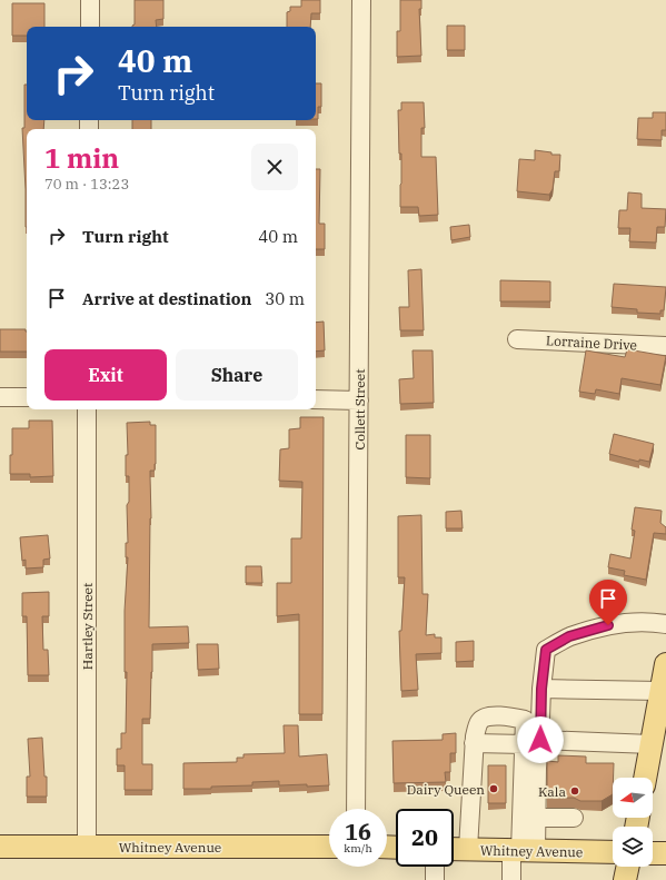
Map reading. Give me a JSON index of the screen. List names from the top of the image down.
{
  "streets": {
    "main road": ["Whitney Avenue"],
    "street": ["Lorraine Drive", "Collett Street", "Hartley Street"]
  },
  "crossings": [
    ["Hartley Street", "Whitney Avenue"]
  ],
  "places": ["Dairy Queen", "Kala"],
  "north": "left",
  "page": {
    "turn": ["40 m", "Turn right"],
    "heading": ["1 min", "70 m · 13:23"],
    "list": [
      {
        "name": "Turn right",
        "value": "40 m"
      },
      {
        "name": "Arrive at destination",
        "value": "30 m"
      }
    ],
    "buttons": ["Exit", "Share"],
    "speed": "16 km/h",
    "limit": "20"
  }
}
